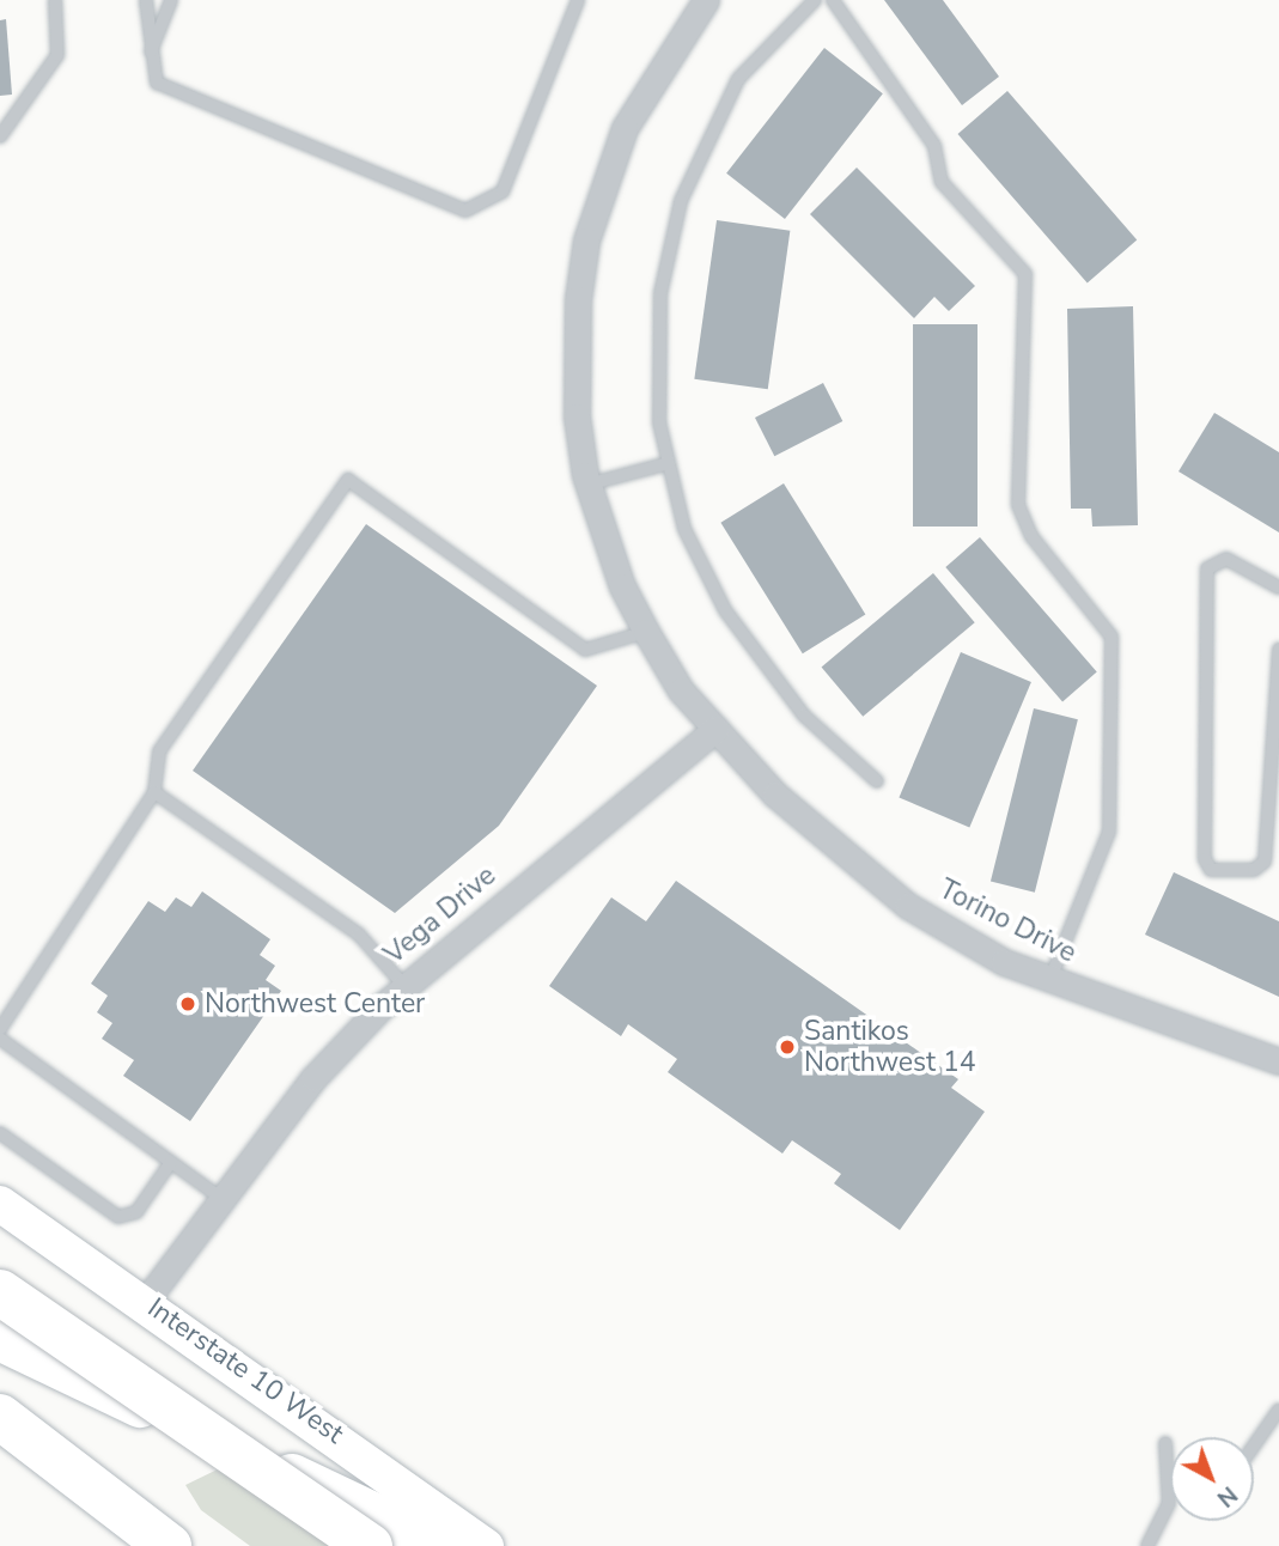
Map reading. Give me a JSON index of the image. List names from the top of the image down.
{
  "streets": {
    "main road": ["Interstate 10 West"],
    "street": ["Vega Drive", "Torino Drive"]
  },
  "crossings": [
    ["Vega Drive", "Torino Drive"],
    ["Vega Drive", "Interstate 10 West"]
  ],
  "places": ["Northwest Center", "Santikos Northwest 14"],
  "north": "bottom right"
}
